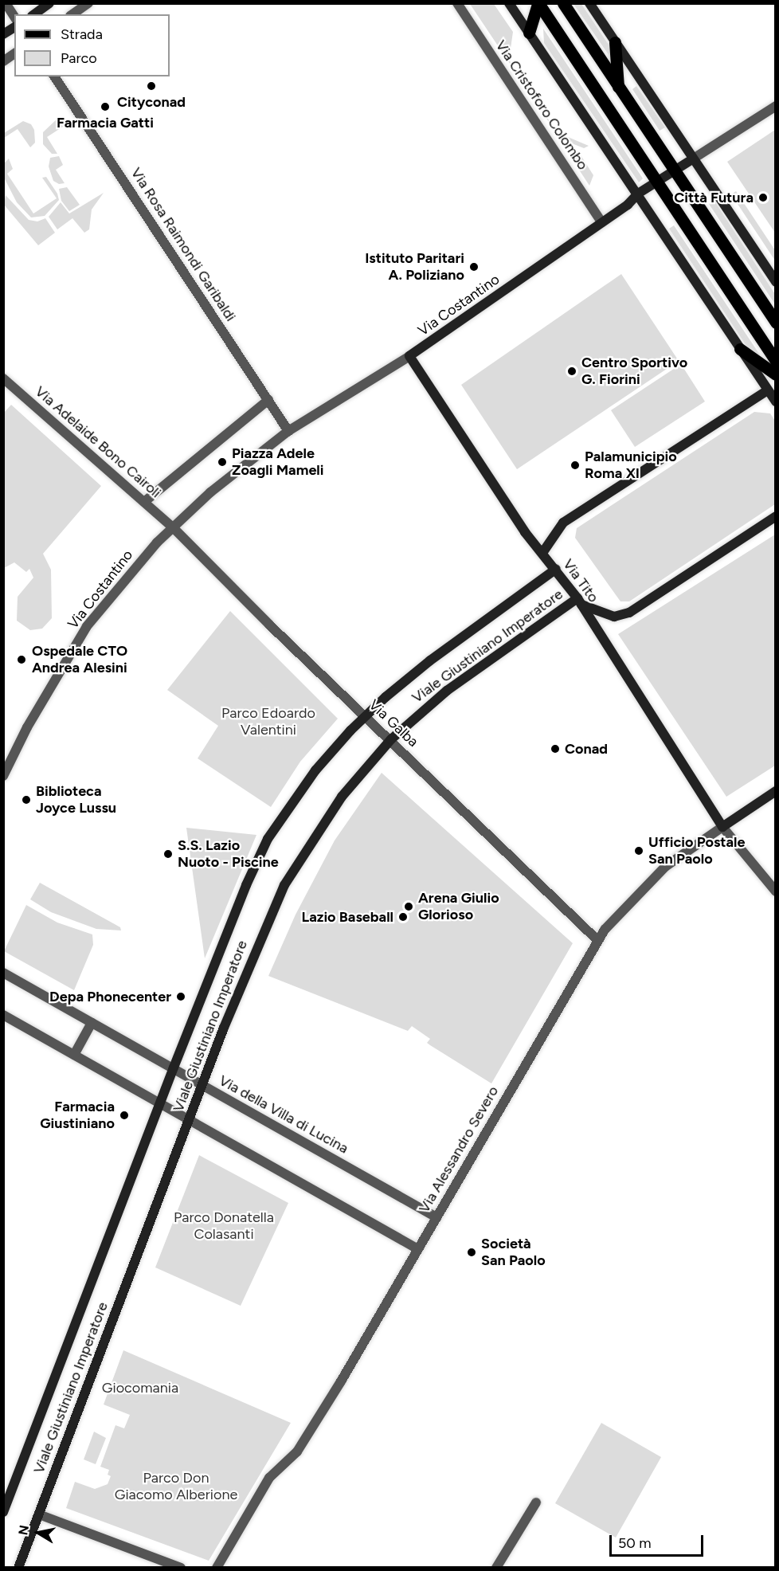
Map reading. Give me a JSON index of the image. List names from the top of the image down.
{
  "streets": {
    "street": [
      "Via Cristoforo Colombo",
      "Via Rosa Raimondi Garibaldi",
      "Via Costantino",
      "Via Adelaide Bono Cairoli",
      "Via Tito",
      "Viale Giustiniano Imperatore",
      "Via Galba",
      "Via della Villa di Lucina",
      "Via Alessandro Severo"
    ]
  },
  "crossings": [
    ["Via Cristoforo Colombo", "Via Costantino"],
    ["Via Rosa Raimondi Garibaldi", "Via Costantino"],
    ["Via Costantino", "Via Adelaide Bono Cairoli"],
    ["Via Costantino", "Via Tito"],
    ["Via Costantino", "Via Galba"],
    ["Via Adelaide Bono Cairoli", "Via Galba"],
    ["Via Tito", "Viale Giustiniano Imperatore"],
    ["Via Tito", "Via Alessandro Severo"],
    ["Viale Giustiniano Imperatore", "Via Galba"],
    ["Viale Giustiniano Imperatore", "Via della Villa di Lucina"],
    ["Via Galba", "Via Alessandro Severo"],
    ["Via della Villa di Lucina", "Via Alessandro Severo"]
  ],
  "parks": [
    "Parco Edoardo Valentini",
    "Parco Donatella Colasanti",
    "Giocomania",
    "Parco Don Giacomo Alberione"
  ],
  "places": [
    "Cityconad",
    "Farmacia Gatti",
    "Città Futura",
    "Istituto Paritari A. Poliziano",
    "Centro Sportivo G. Fiorini",
    "Piazza Adele Zoagli Mameli",
    "Palamunicipio Roma XI",
    "Ospedale CTO Andrea Alesini",
    "Conad",
    "Biblioteca Joyce Lussu",
    "Ufficio Postale San Paolo",
    "S.S. Lazio Nuoto - Piscine",
    "Arena Giulio Glorioso",
    "Lazio Baseball",
    "Depa Phonecenter",
    "Farmacia Giustiniano",
    "Società San Paolo"
  ],
  "legend": ["Strada", "Parco"],
  "scale_bar": "50 m",
  "north": "left"
}
